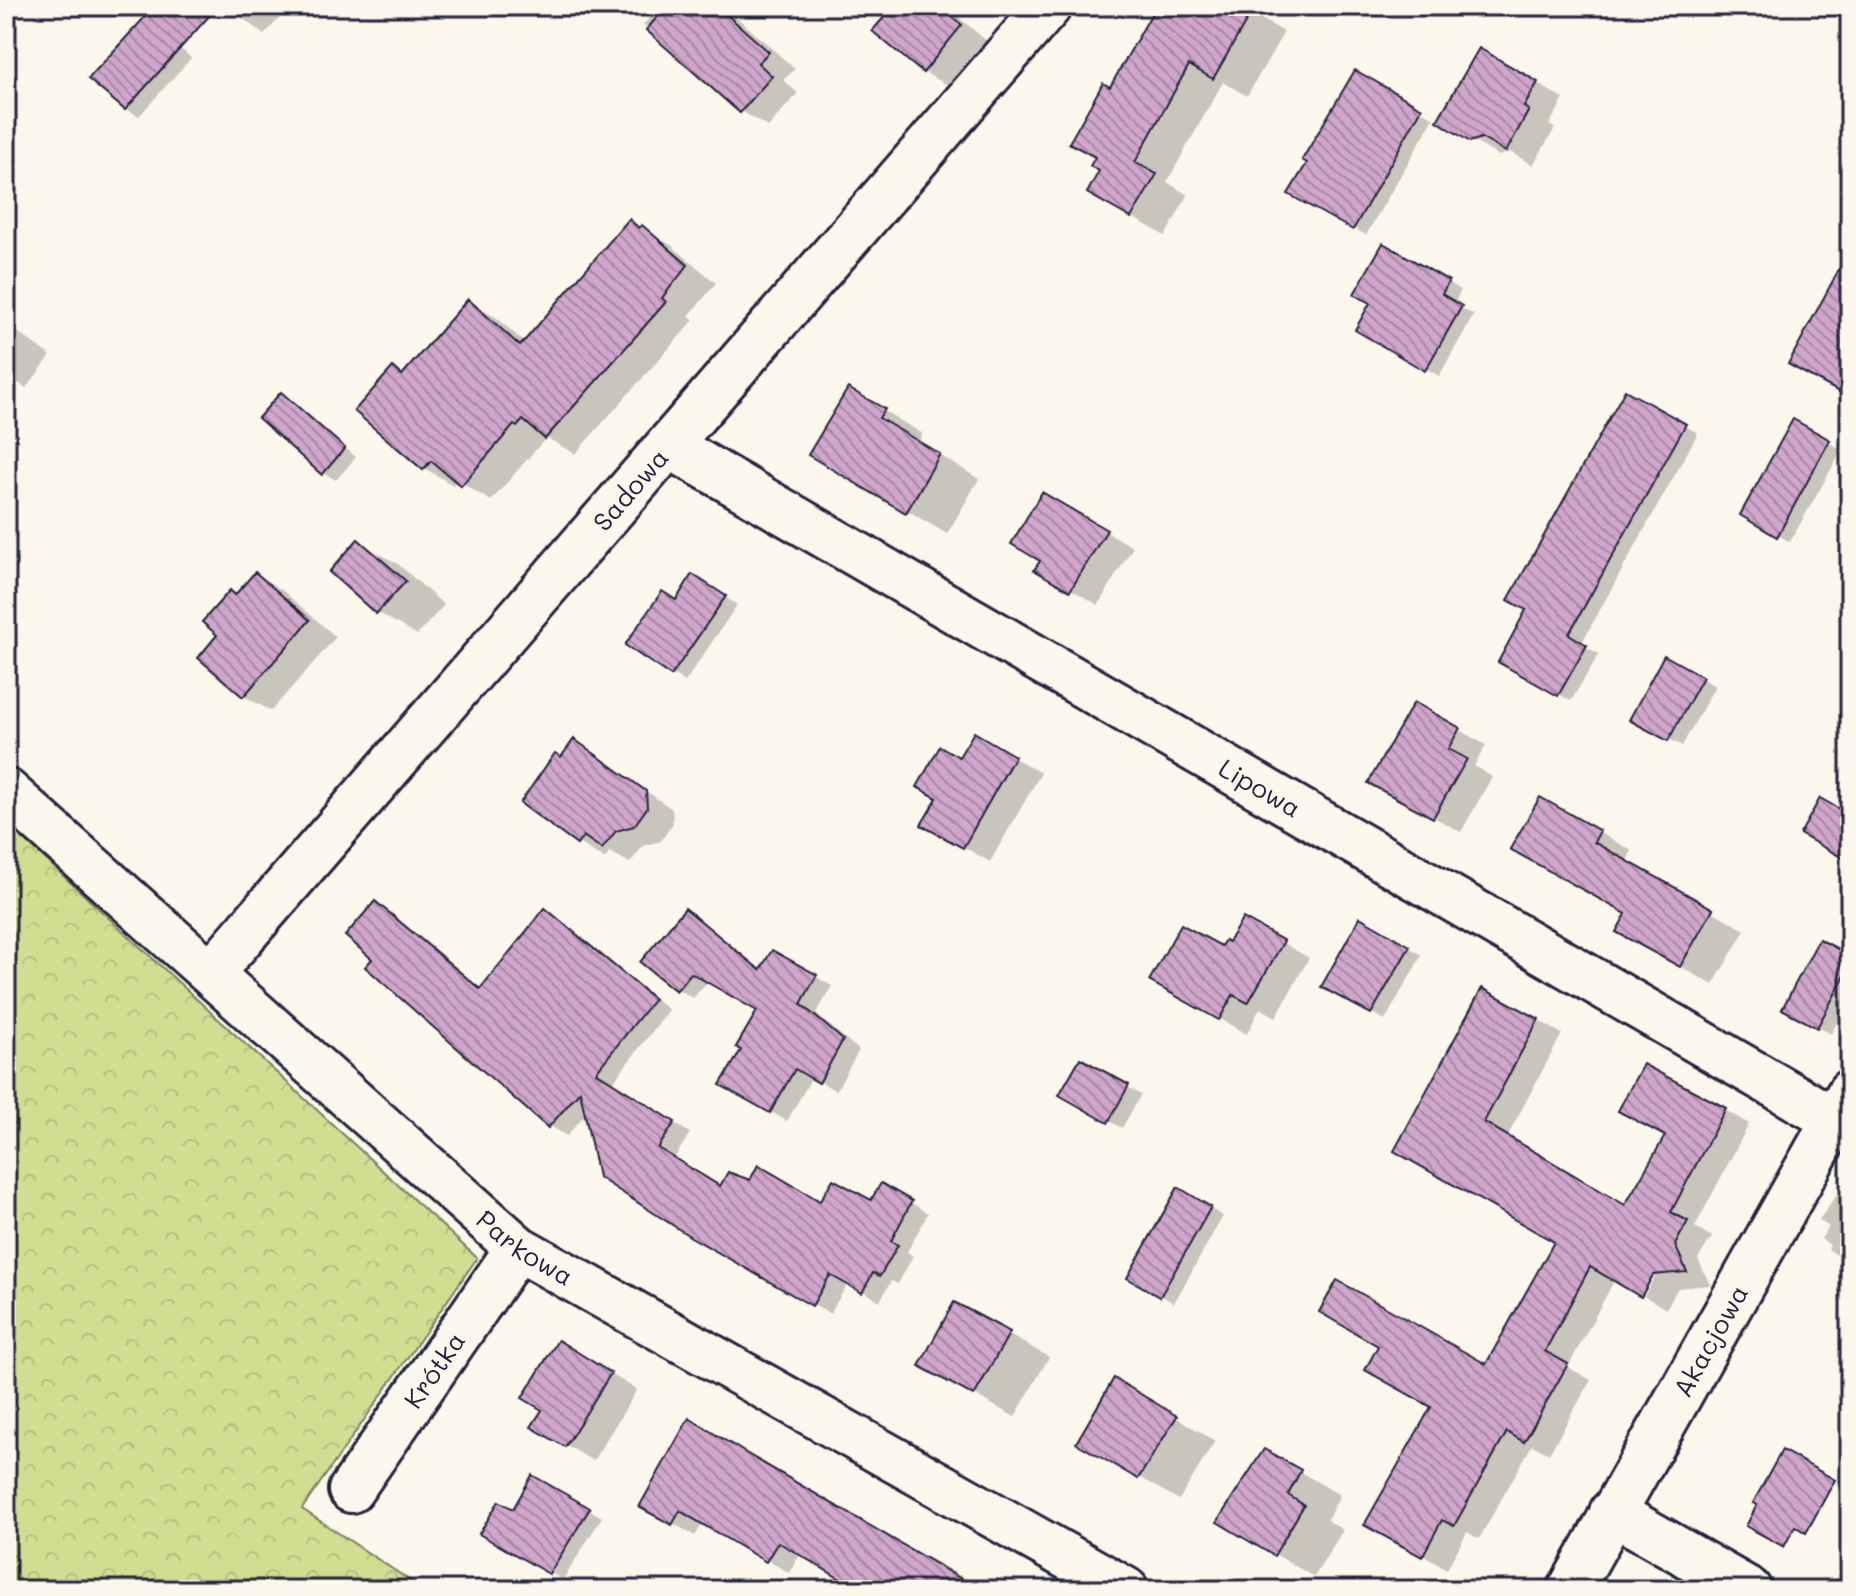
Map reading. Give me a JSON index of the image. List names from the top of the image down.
{
  "streets": {
    "street": [
      "Sadowa",
      "Lipowa",
      "Parkowa",
      "Akacjowa",
      "Krótka"
    ]
  },
  "crossings": [
    ["Sadowa", "Lipowa"],
    ["Sadowa", "Parkowa"],
    ["Lipowa", "Akacjowa"],
    ["Parkowa", "Krótka"]
  ]
}
